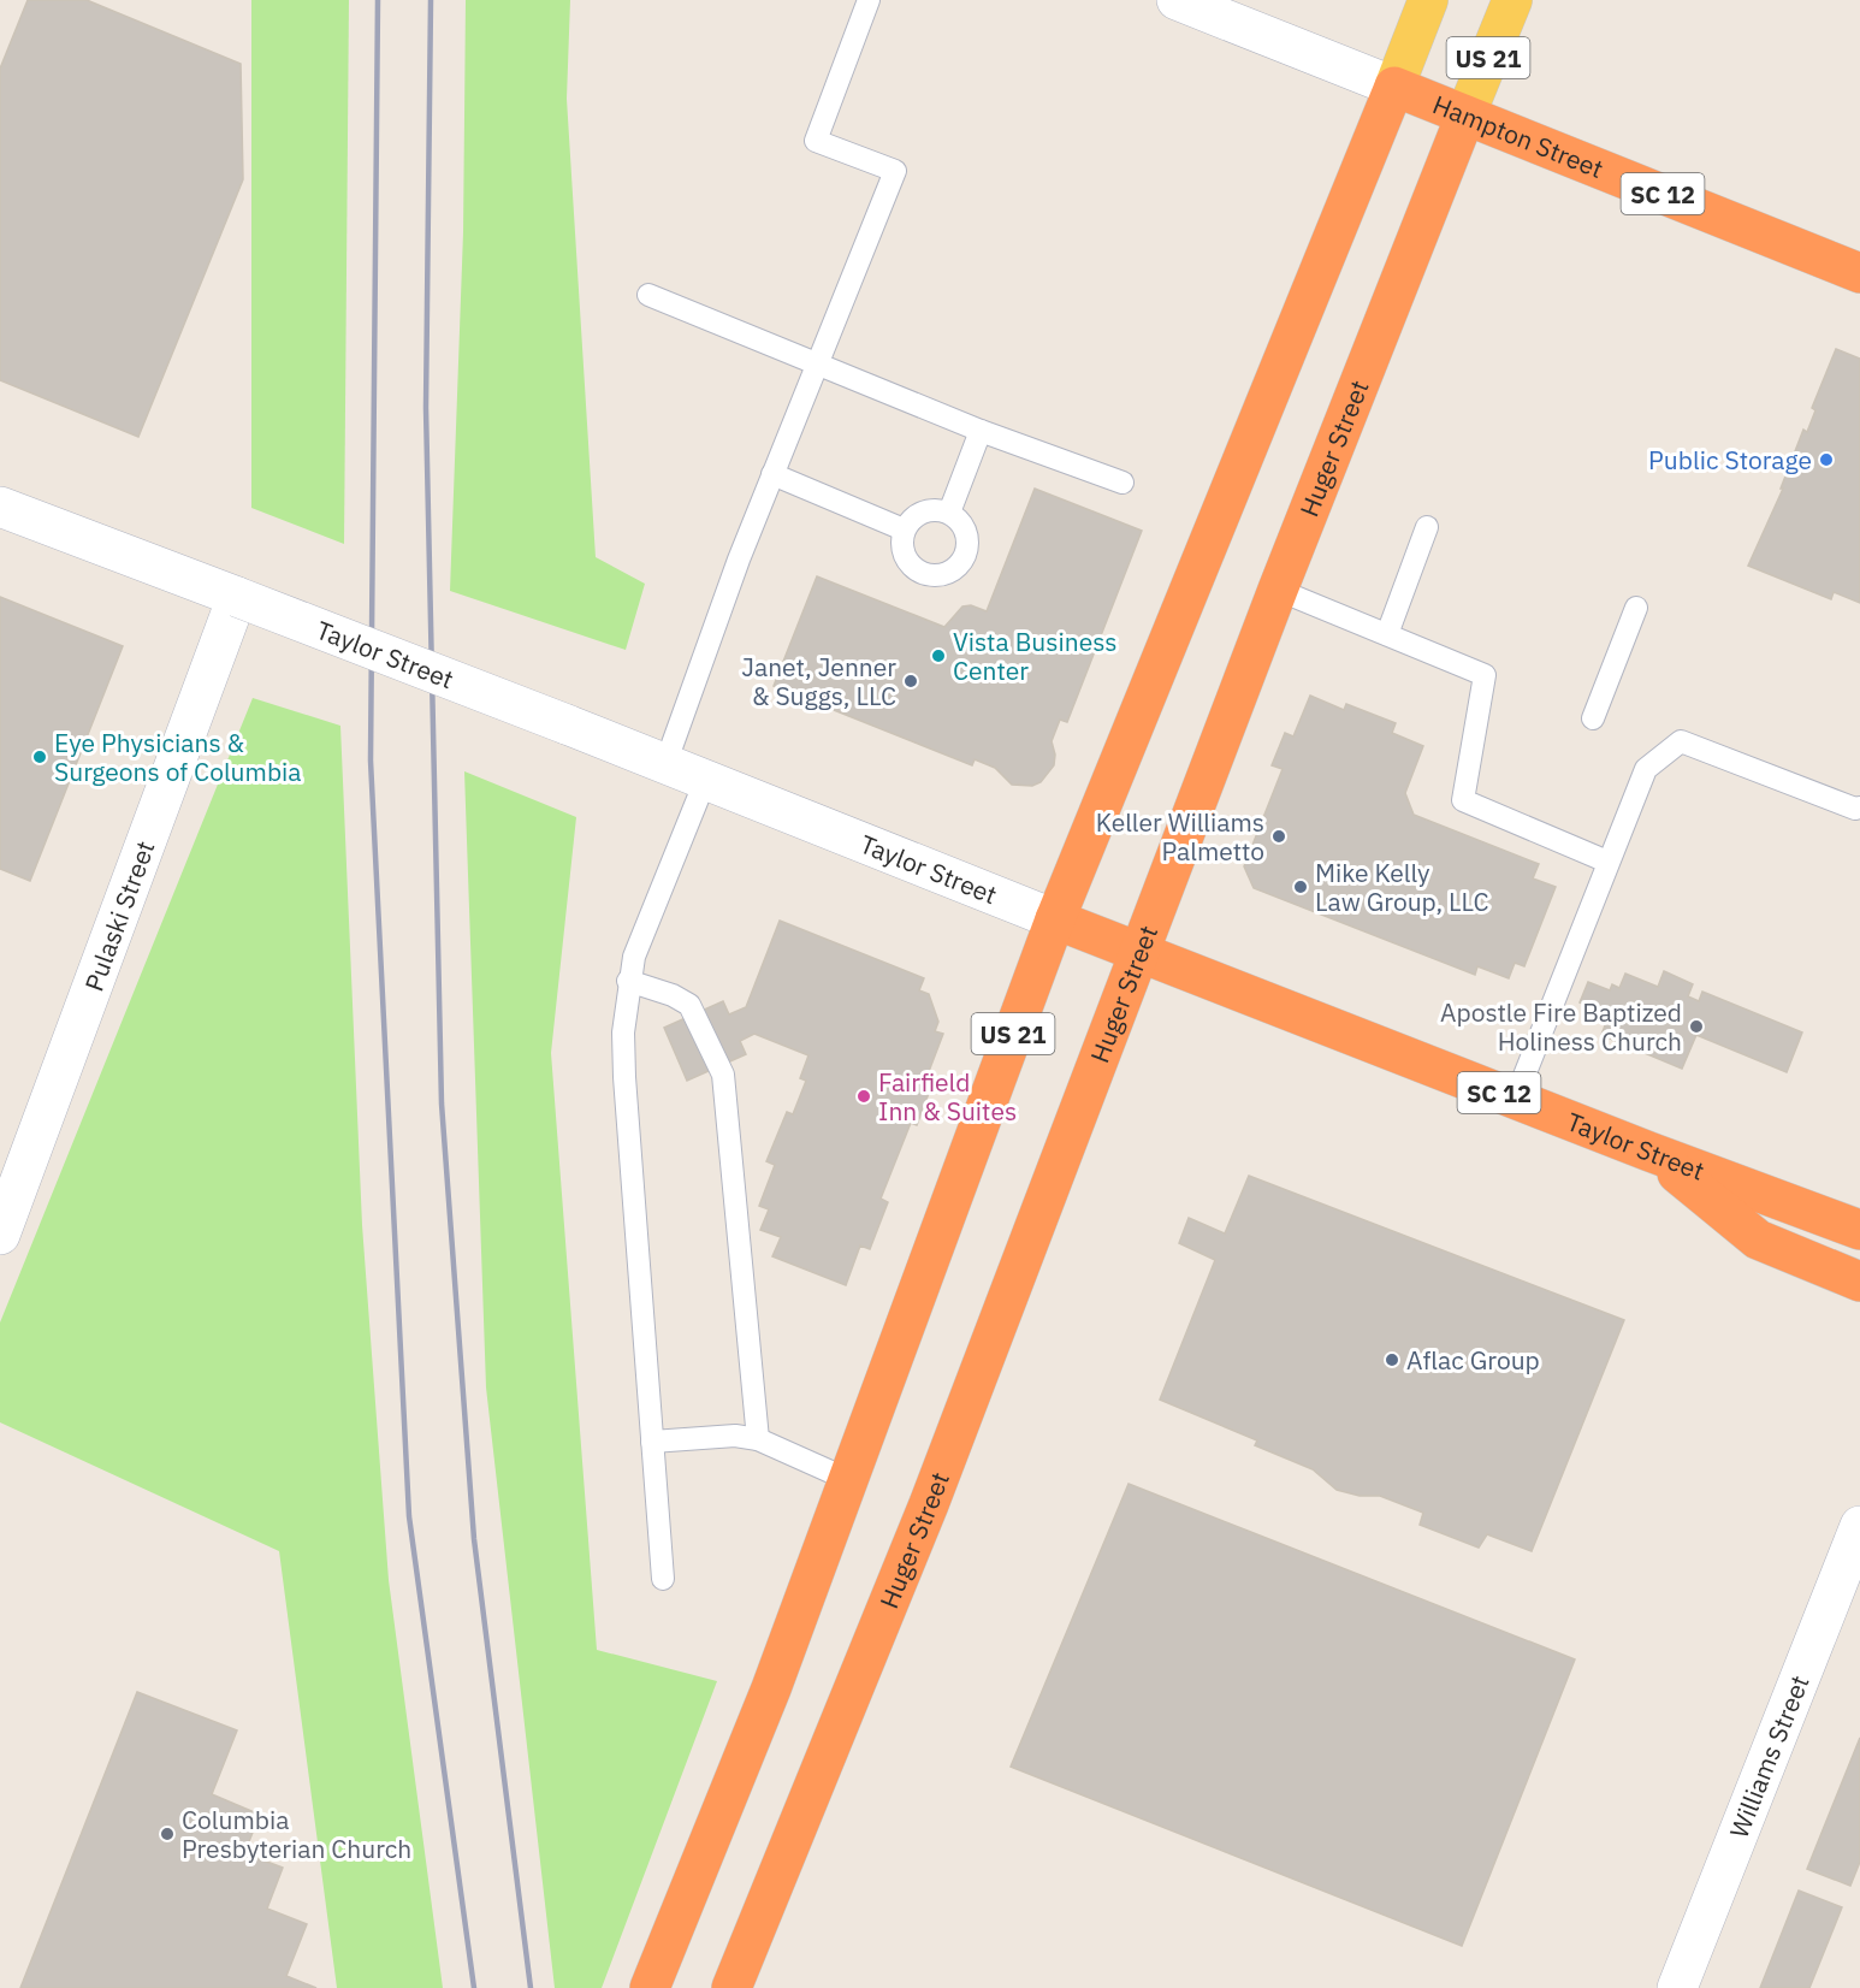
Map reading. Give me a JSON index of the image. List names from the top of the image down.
{
  "streets": {
    "highway": [
      "US 21",
      "Hampton Street",
      "SC 12",
      "Huger Street",
      "Taylor Street"
    ],
    "main road": ["Pulaski Street", "Williams Street"]
  },
  "crossings": [
    ["US 21", "Hampton Street"],
    ["US 21", "Taylor Street"],
    ["Hampton Street", "Huger Street"],
    ["Huger Street", "Taylor Street"],
    ["Taylor Street", "Pulaski Street"]
  ],
  "places": [
    "Public Storage",
    "Vista Business Center",
    "Janet, Jenner & Suggs, LLC",
    "Eye Physicians & Surgeons of Columbia",
    "Keller Williams Palmetto",
    "Mike Kelly Law Group, LLC",
    "Apostle Fire Baptized Holiness Church",
    "Fairfield Inn & Suites",
    "Aflac Group",
    "Columbia Presbyterian Church"
  ]
}
